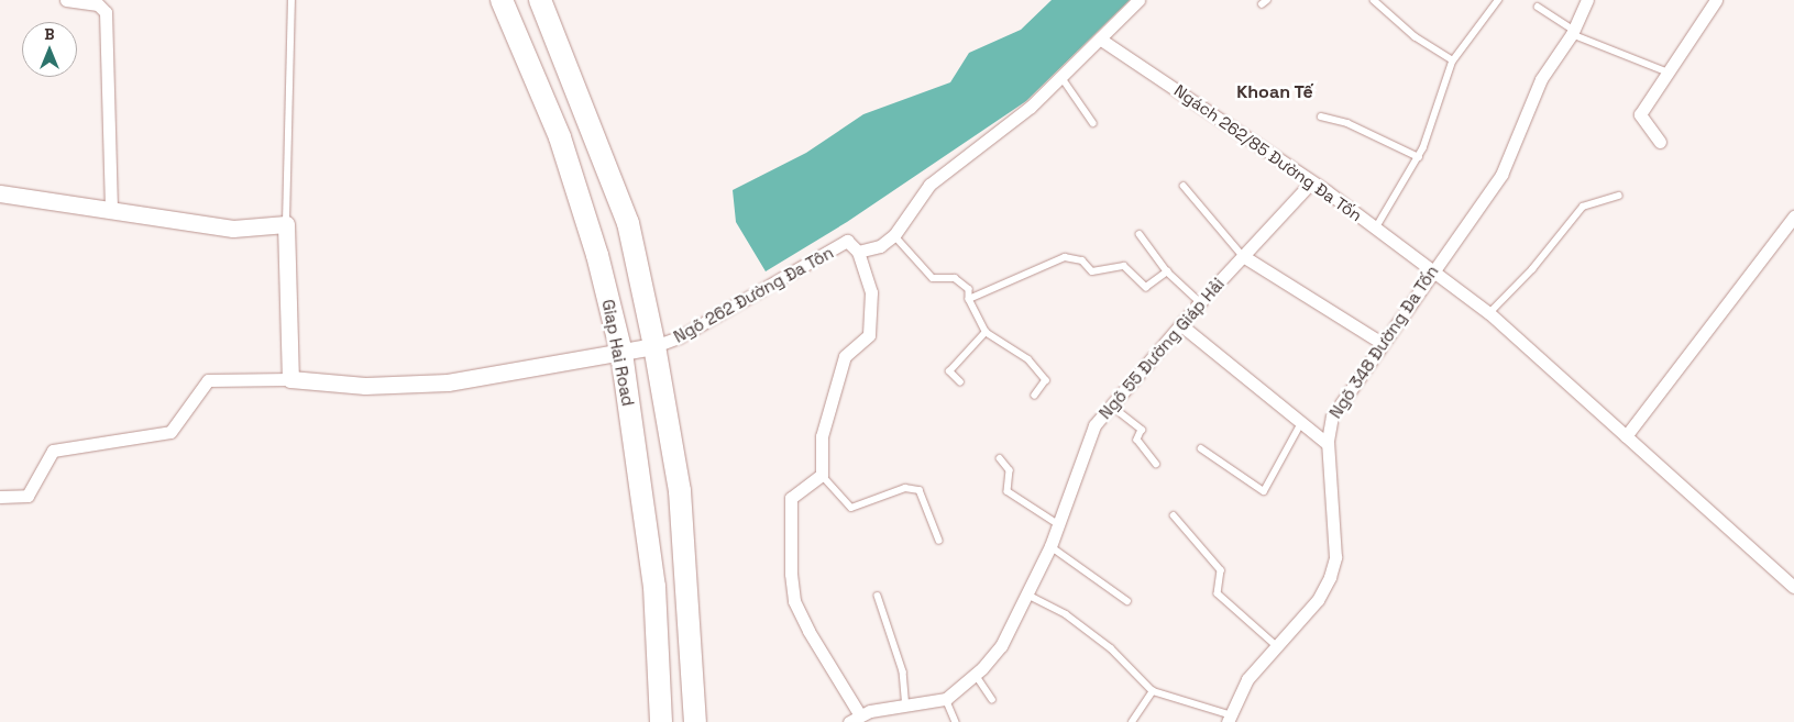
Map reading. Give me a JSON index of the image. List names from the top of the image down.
{
  "streets": {
    "highway": ["Giap Hai Road"],
    "street": [
      "Ngách 262/85 Đường Đa Tốn",
      "Ngõ 262 Đường Đa Tôn",
      "Ngõ 348 Đường Đa Tốn",
      "Ngõ 55 Đường Giáp Hải"
    ]
  },
  "crossings": [
    ["Ngách 262/85 Đường Đa Tốn", "Ngõ 262 Đường Đa Tôn"],
    ["Ngách 262/85 Đường Đa Tốn", "Ngõ 348 Đường Đa Tốn"],
    ["Ngách 262/85 Đường Đa Tốn", "Ngõ 55 Đường Giáp Hải"]
  ],
  "districts": ["Khoan Tế"],
  "north": "top"
}
